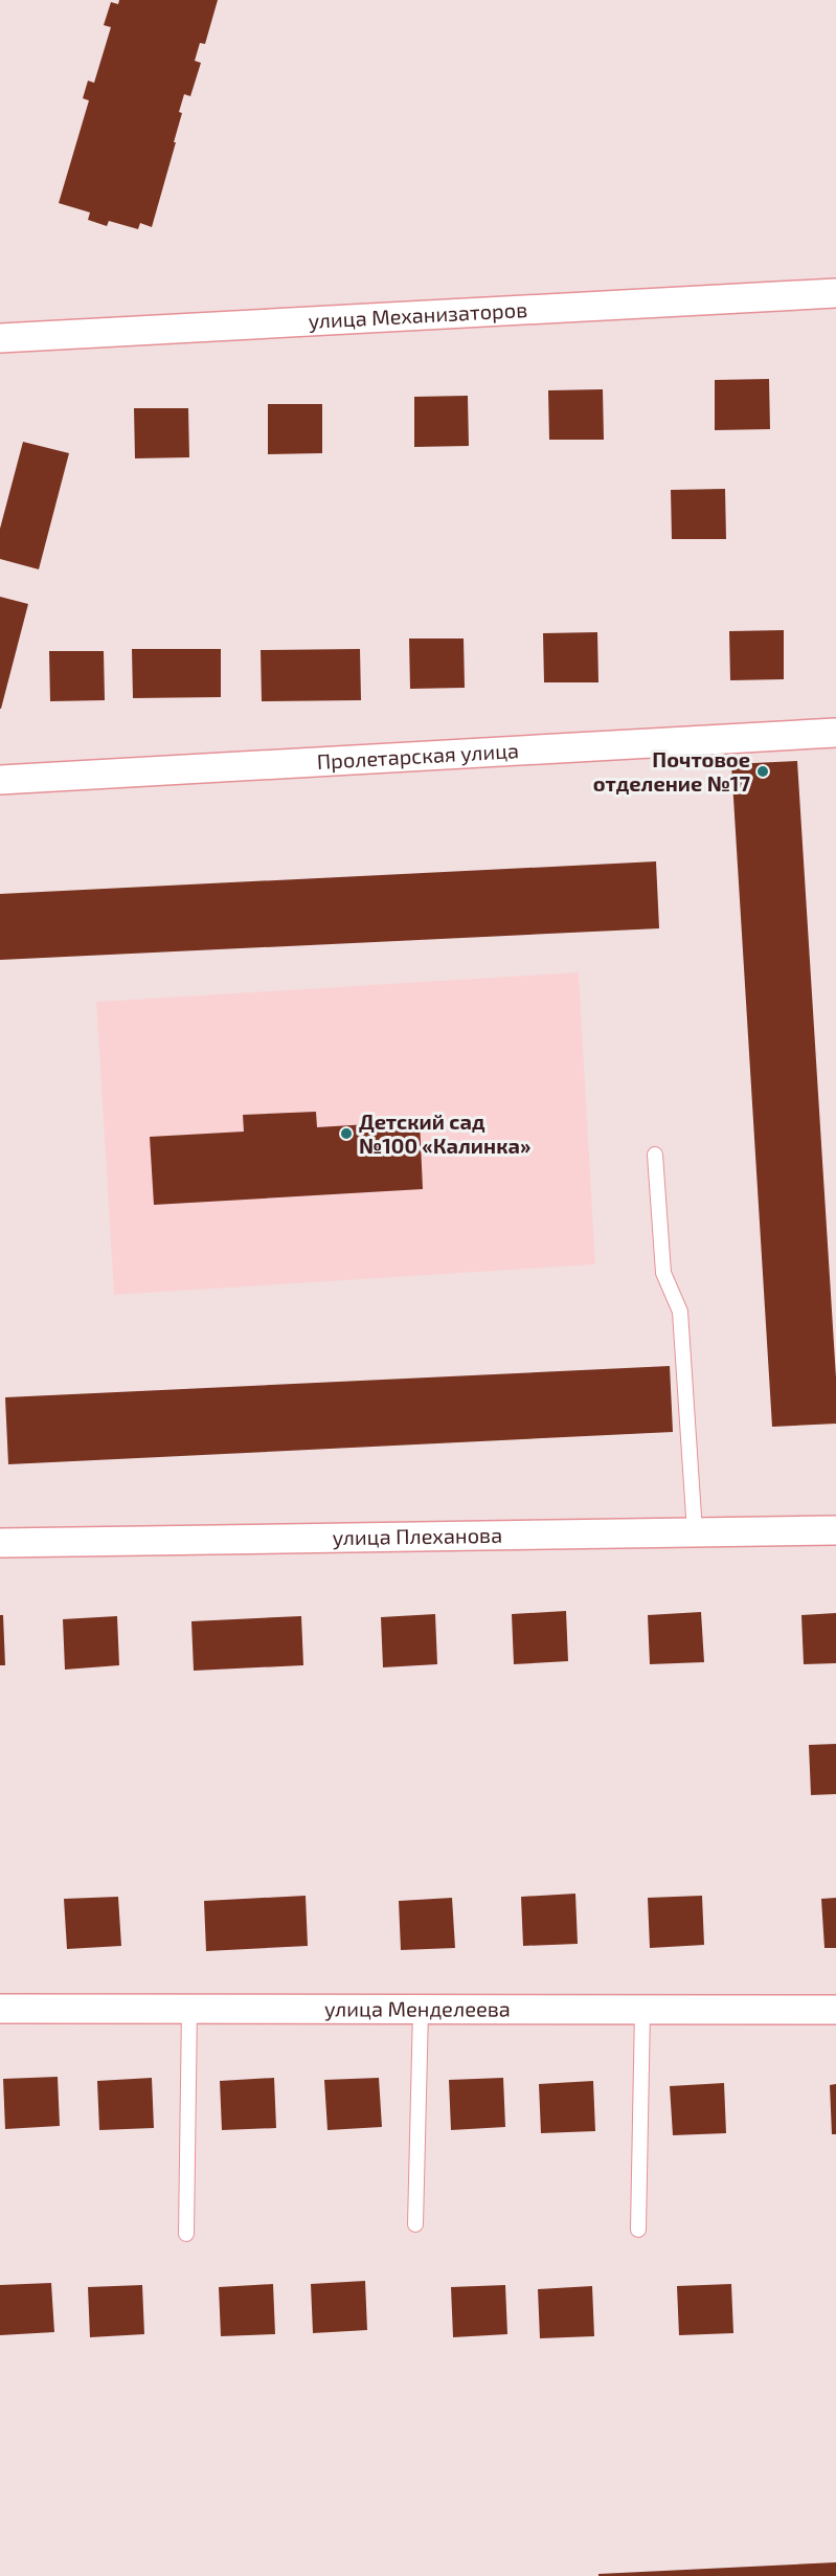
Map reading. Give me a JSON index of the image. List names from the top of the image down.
{
  "streets": {
    "street": [
      "улица Механизаторов",
      "Пролетарская улица",
      "улица Плеханова",
      "улица Менделеева"
    ]
  },
  "places": ["Почтовое отделение №17", "Детский сад №100 «Калинка»"]
}
